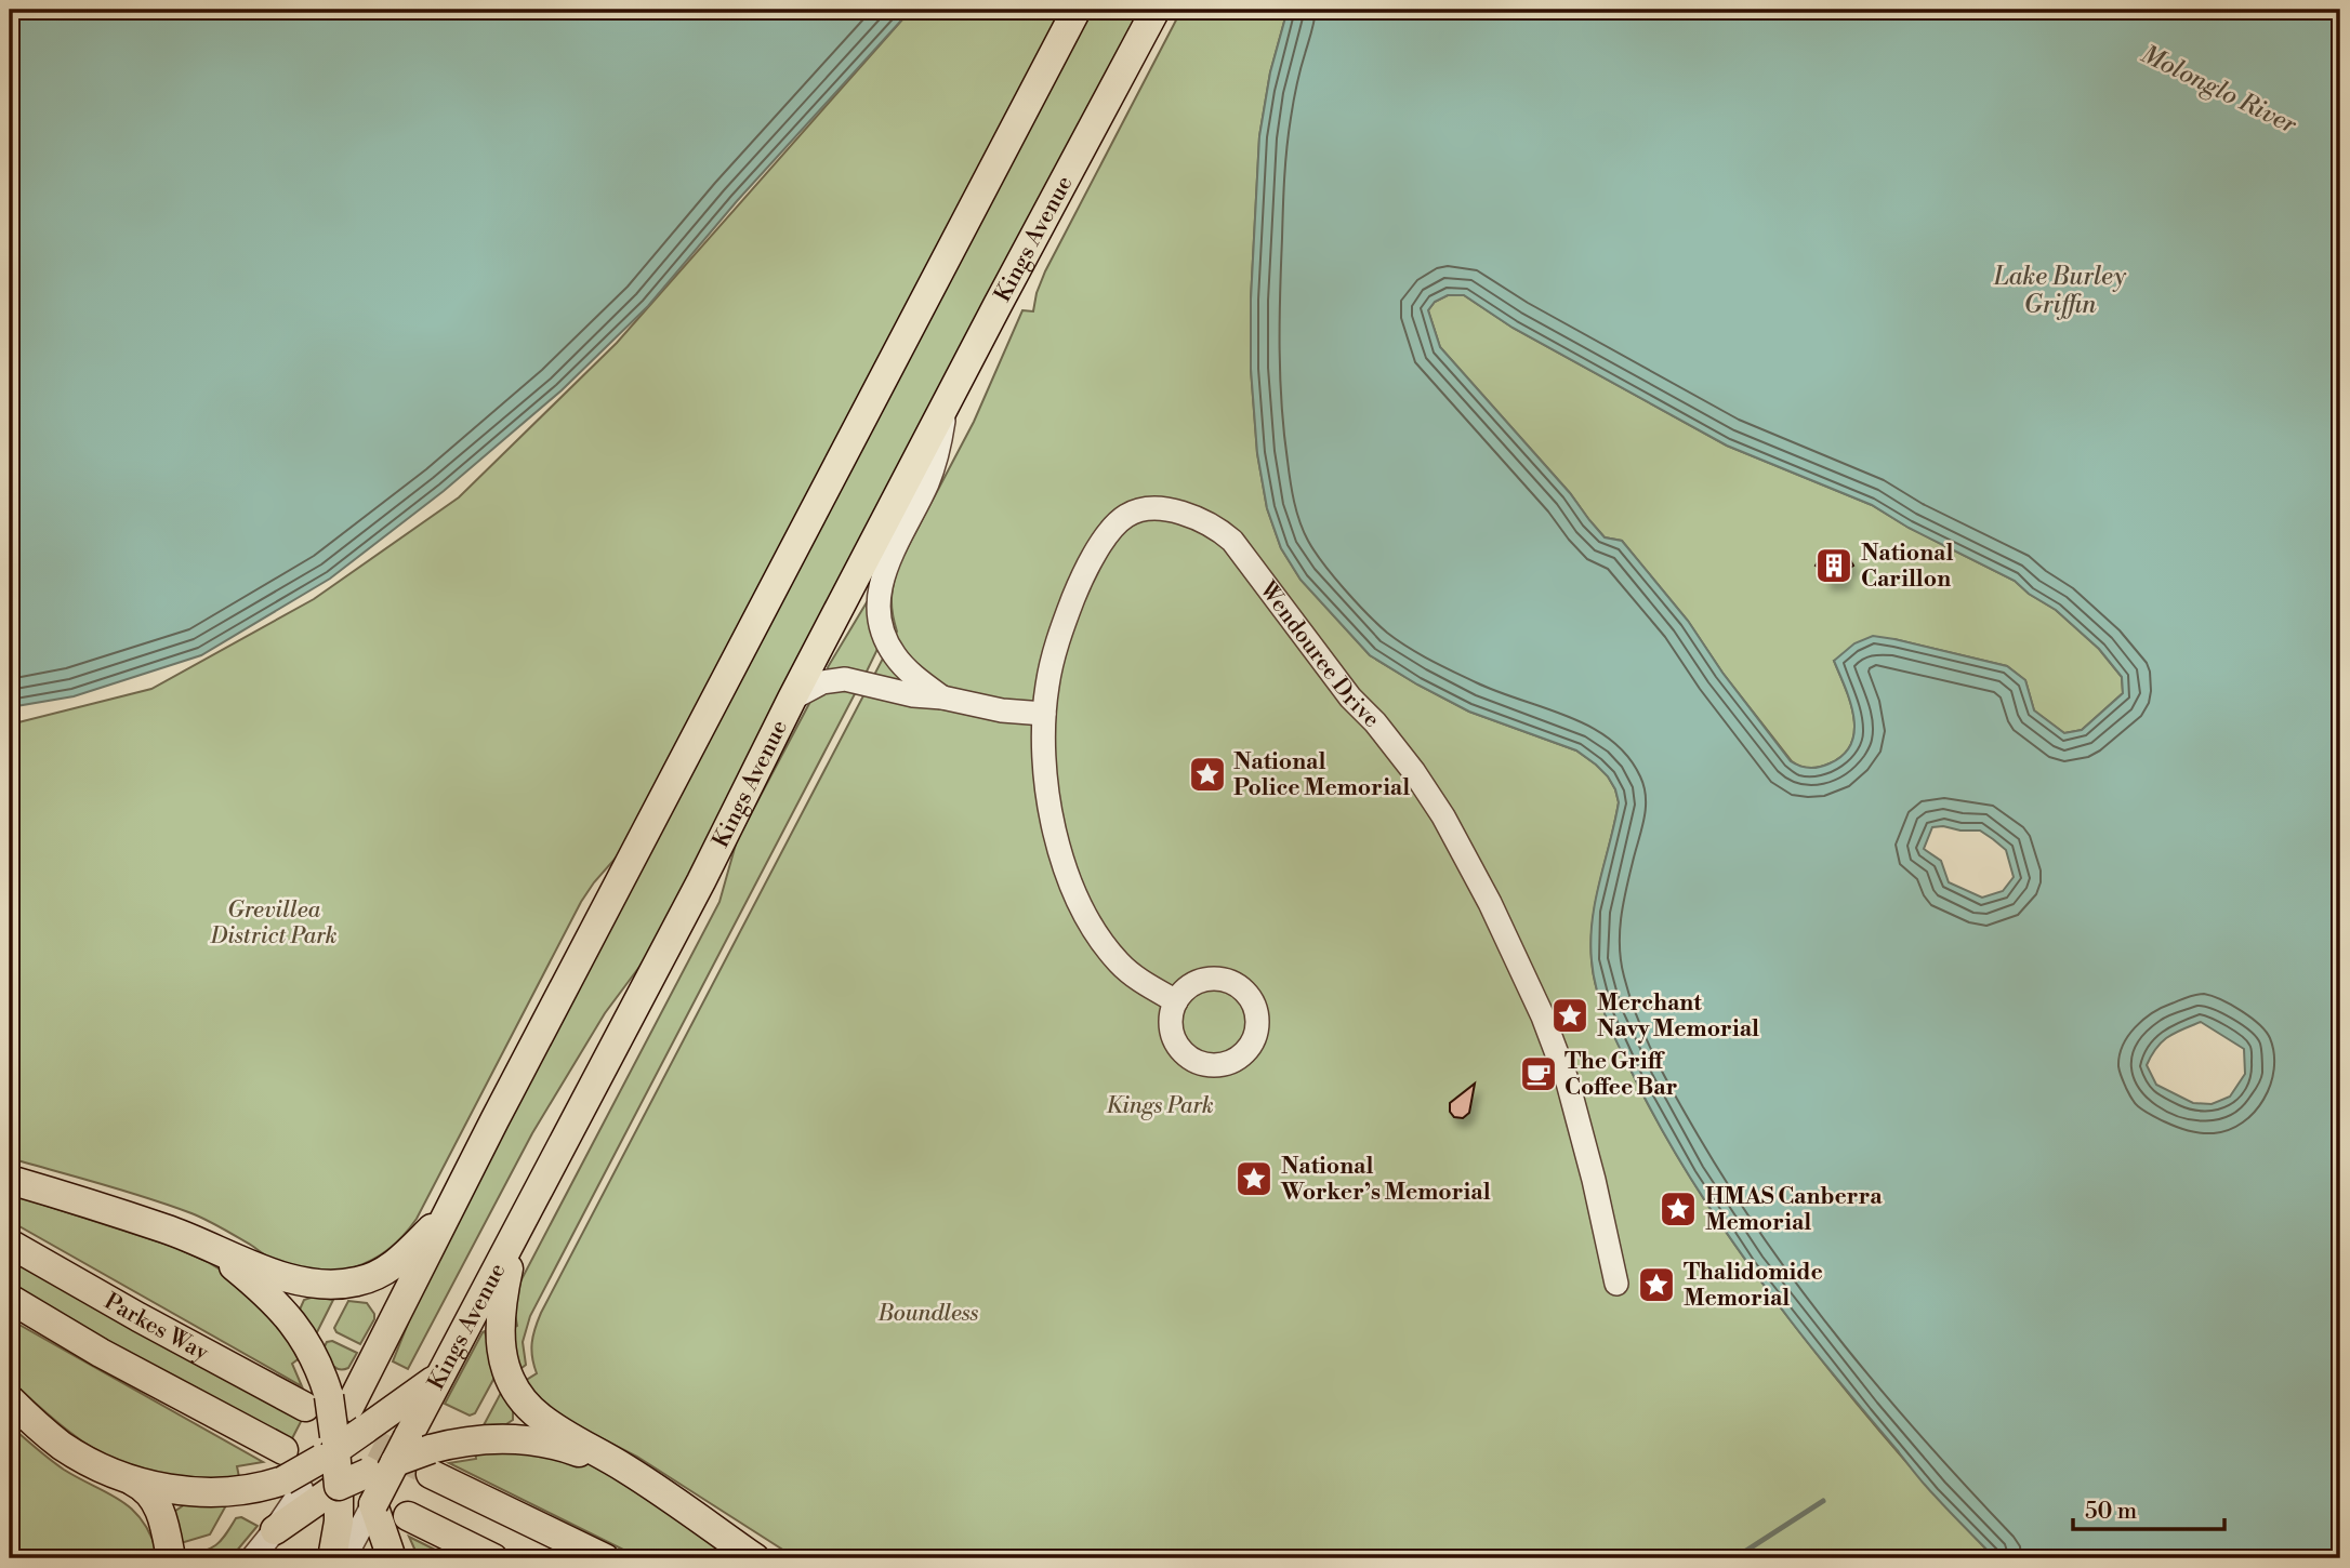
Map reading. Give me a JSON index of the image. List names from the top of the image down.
{
  "streets": {
    "main road": ["Kings Avenue", "Parkes Way"],
    "street": ["Wendouree Drive"]
  },
  "water": ["Molonglo River", "Lake Burley Griffin"],
  "parks": ["Grevillea District Park", "Kings Park", "Boundless"],
  "places": {
    "building": ["National Carillon"],
    "place": [
      "National Police Memorial",
      "Merchant Navy Memorial",
      "National Worker’s Memorial",
      "HMAS Canberra Memorial",
      "Thalidomide Memorial"
    ],
    "cafe": ["The Griff Coffee Bar"]
  },
  "scale_bar": "50 m"
}
